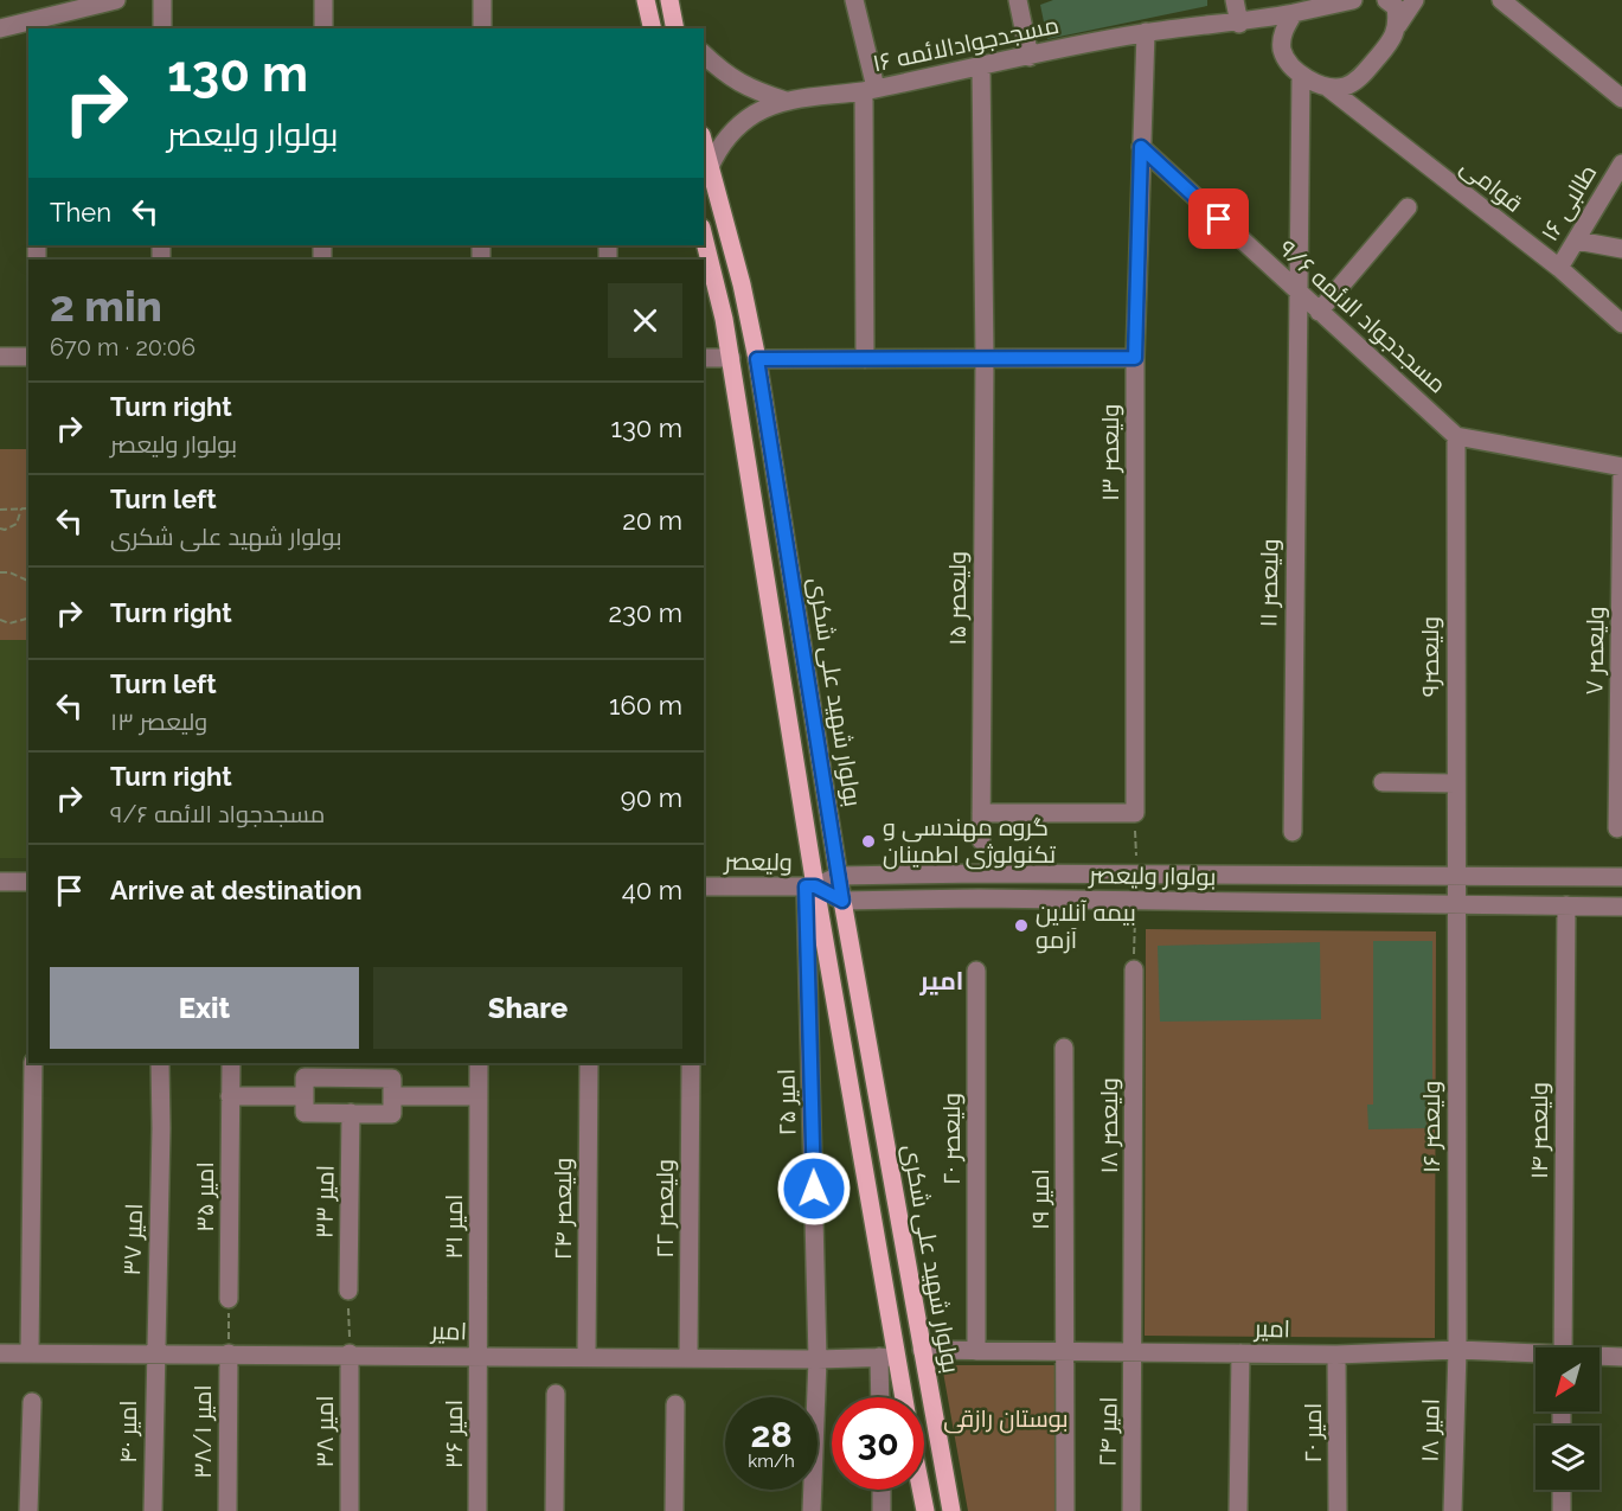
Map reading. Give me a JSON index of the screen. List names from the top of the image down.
{
  "streets": {
    "main road": ["بولوار شهید علی شکری"],
    "street": [
      "مسجدجوادالائمه ۱۶",
      "قوامی",
      "طالبی ۱۶",
      "مسجدجواد الائمه ۹/۶",
      "ولیعصر ۱۳",
      "ولیعصر ۱۱",
      "ولیعصر ۱۵",
      "ولیعصر ۷",
      "ولیعصر۹",
      "ولیعصر",
      "بولوار ولیعصر",
      "امیر ۲۵",
      "ولیعصر ۱۸",
      "ولیعصر ۱۶",
      "ولیعصر ۱۴",
      "ولیعصر ۲۰",
      "امیر ۳۵",
      "امیر ۱۹",
      "امیر ۳۳",
      "ولیعصر ۲۴",
      "ولیعصر ۲۲",
      "امیر ۳۱",
      "امیر ۳۷",
      "امیر",
      "امیر ۱۸",
      "امیر ۴۰",
      "امیر ۳۸/۱",
      "امیر ۳۸",
      "امیر ۲۴",
      "امیر ۲۰",
      "امیر ۳۶"
    ]
  },
  "crossings": [
    ["مسجدجوادالائمه ۱۶", "ولیعصر ۱۳"],
    ["مسجدجوادالائمه ۱۶", "ولیعصر ۱۵"],
    ["قوامی", "طالبی ۱۶"],
    ["قوامی", "ولیعصر ۱۱"],
    ["مسجدجواد الائمه ۹/۶", "ولیعصر ۱۳"],
    ["مسجدجواد الائمه ۹/۶", "ولیعصر ۱۱"],
    ["مسجدجواد الائمه ۹/۶", "ولیعصر۹"],
    ["ولیعصر۹", "بولوار ولیعصر"],
    ["ولیعصر۹", "ولیعصر ۱۶"],
    ["بولوار شهید علی شکری", "بولوار ولیعصر"],
    ["بولوار شهید علی شکری", "امیر"],
    ["ولیعصر", "بولوار ولیعصر"],
    ["ولیعصر", "امیر ۲۵"],
    ["بولوار ولیعصر", "امیر ۲۵"],
    ["بولوار ولیعصر", "ولیعصر ۱۶"],
    ["بولوار ولیعصر", "ولیعصر ۱۴"],
    ["امیر ۲۵", "امیر"],
    ["ولیعصر ۱۸", "امیر"],
    ["ولیعصر ۱۸", "امیر ۲۴"],
    ["ولیعصر ۱۶", "امیر"],
    ["ولیعصر ۱۶", "امیر ۱۸"],
    ["ولیعصر ۲۰", "امیر"],
    ["امیر ۱۹", "امیر"],
    ["ولیعصر ۲۴", "امیر"],
    ["ولیعصر ۲۲", "امیر"],
    ["امیر ۳۱", "امیر"],
    ["امیر ۳۱", "امیر ۳۶"],
    ["امیر ۳۷", "امیر"],
    ["امیر ۳۷", "امیر ۴۰"],
    ["امیر", "امیر ۱۸"],
    ["امیر", "امیر ۴۰"],
    ["امیر", "امیر ۳۸/۱"],
    ["امیر", "امیر ۳۸"],
    ["امیر", "امیر ۲۴"],
    ["امیر", "امیر ۲۰"],
    ["امیر", "امیر ۳۶"]
  ],
  "districts": ["امیر"],
  "parks": ["بوستان رازقی"],
  "places": ["گروه مهندسی و تکنولوژی اطمینان", "بیمه آنلاین اَزمو"],
  "north": "bottom left",
  "page": {
    "turn": ["130 m", "بولوار ولیعصر"],
    "then": "Then",
    "heading": ["2 min", "670 m · 20:06"],
    "list": [
      {
        "name": "Turn right",
        "note": "بولوار ولیعصر",
        "value": "130 m"
      },
      {
        "name": "Turn left",
        "note": "بولوار شهید علی شکری",
        "value": "20 m"
      },
      {
        "name": "Turn right",
        "value": "230 m"
      },
      {
        "name": "Turn left",
        "note": "ولیعصر ۱۳",
        "value": "160 m"
      },
      {
        "name": "Turn right",
        "note": "مسجدجواد الائمه ۹/۶",
        "value": "90 m"
      },
      {
        "name": "Arrive at destination",
        "value": "40 m"
      }
    ],
    "buttons": ["Exit", "Share"],
    "speed": "28 km/h",
    "limit": "30"
  }
}
